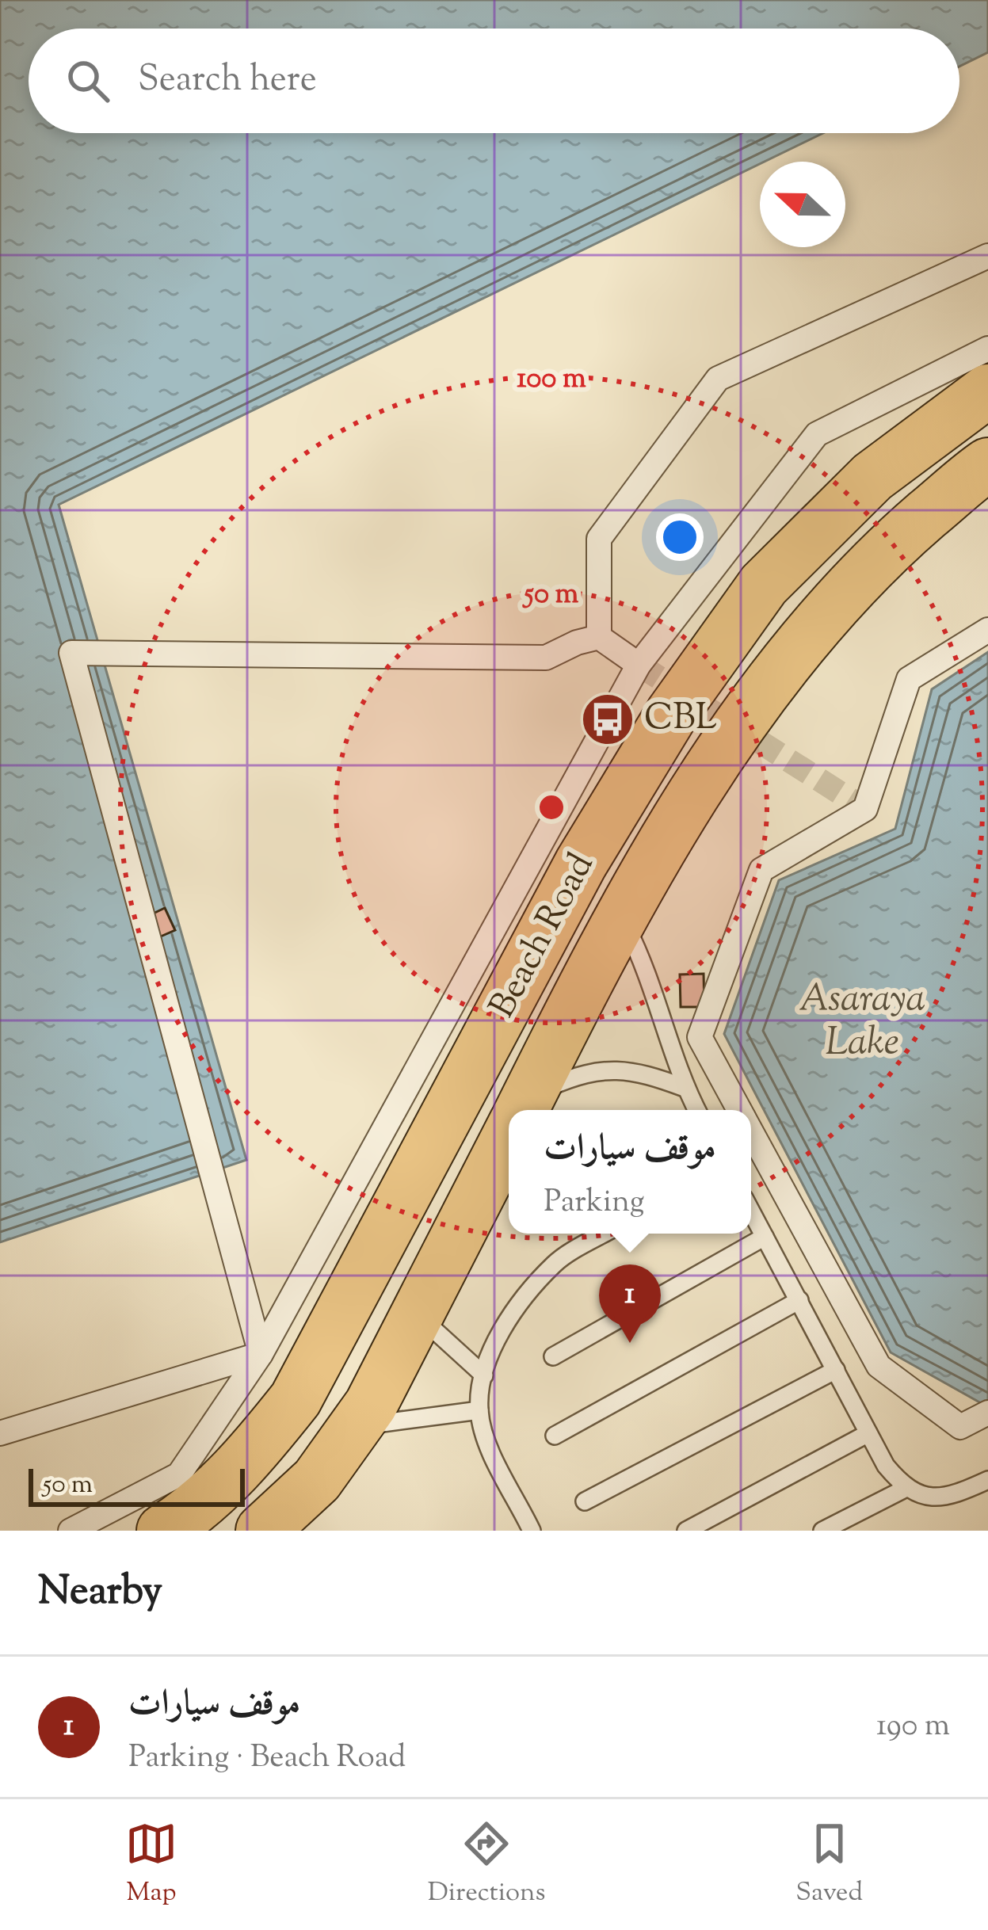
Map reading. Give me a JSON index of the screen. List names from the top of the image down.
{
  "streets": {
    "highway": ["Beach Road"]
  },
  "water": ["Asaraya Lake"],
  "places": {
    "bus stop": ["CBL"]
  },
  "scale_bar": "50 m",
  "north": "left",
  "page": {
    "search": "Search here",
    "popup": ["موقف سيارات", "Parking"],
    "pins": "1",
    "scale": "50 m",
    "heading": "Nearby",
    "list": [
      {
        "mark": "1",
        "name": "موقف سيارات",
        "note": "Parking · Beach Road",
        "value": "190 m"
      }
    ],
    "nav": ["Map", "Directions", "Saved"]
  },
  "rings": ["100 m", "50 m"]
}
